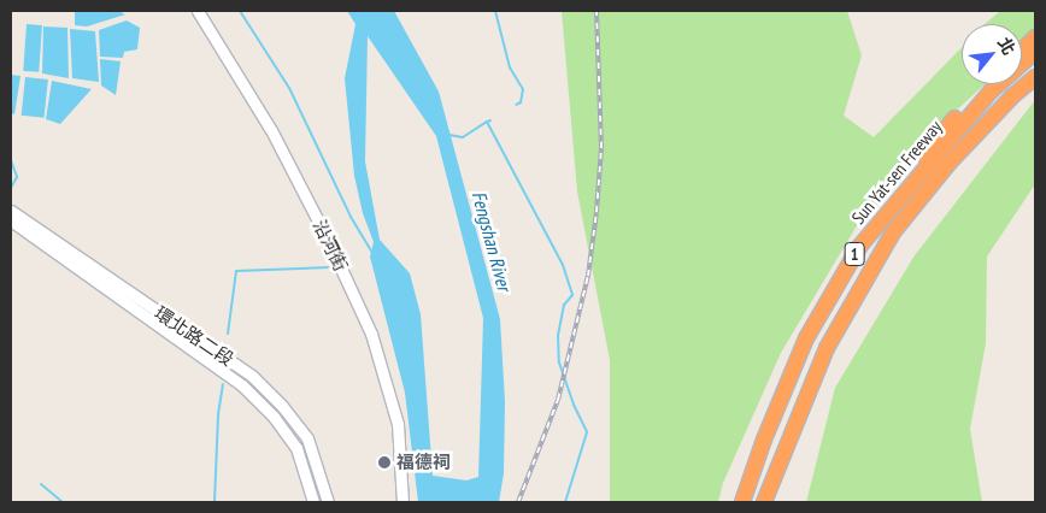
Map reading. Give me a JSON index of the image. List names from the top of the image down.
{
  "streets": {
    "highway": ["Sun Yat-sen Freeway", "1"],
    "street": ["沿河街", "環北路二段"]
  },
  "water": ["Fengshan River"],
  "places": ["福德祠"],
  "north": "top right"
}
